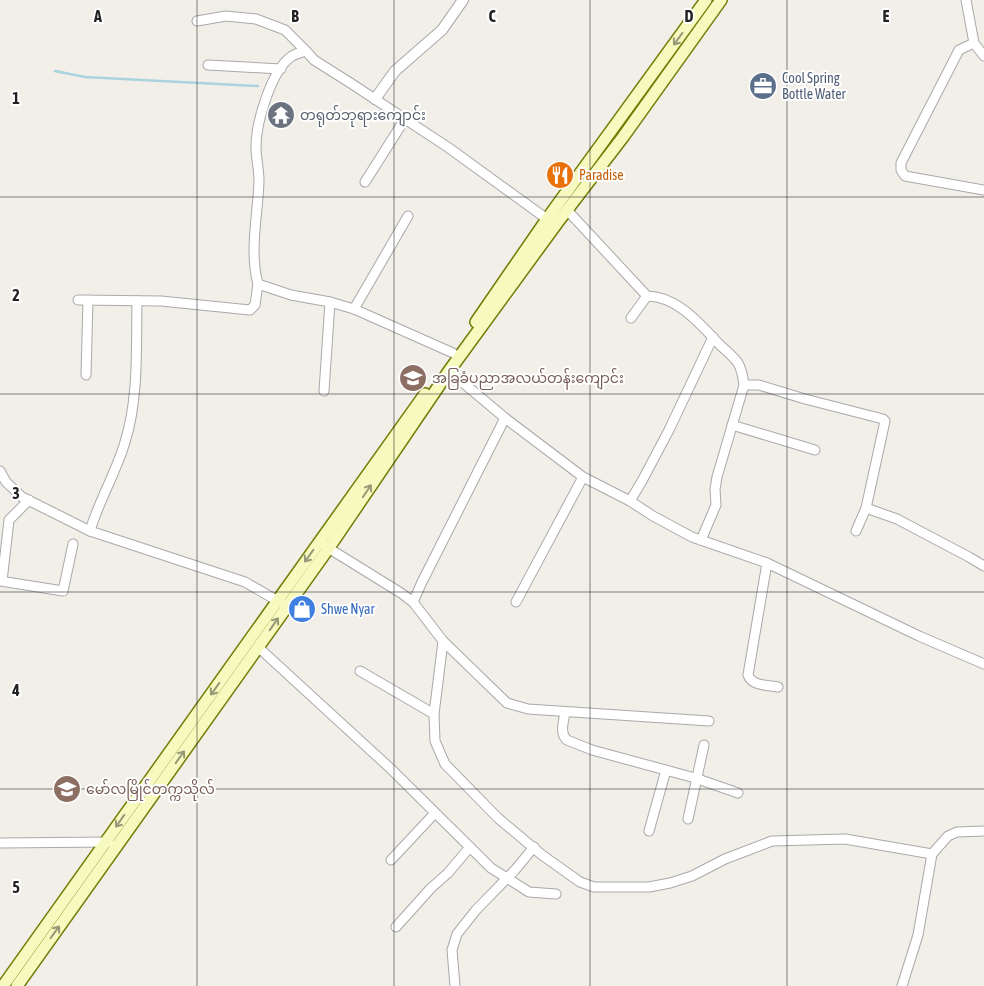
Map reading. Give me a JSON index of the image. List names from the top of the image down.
{
  "places": {
    "office": ["Cool Spring Bottle Water"],
    "temple": ["တရုတ်ဘုရားကျောင်း"],
    "restaurant": ["Paradise"],
    "school or university": ["အခြခံပညာအလယ်တန်းကျောင်း", "မော်လမြိုင်တက္ကသိုလ်"],
    "shop": ["Shwe Nyar"]
  },
  "grid": {
    "columns": [
      "A",
      "B",
      "C",
      "D",
      "E"
    ],
    "rows": [
      "1",
      "2",
      "3",
      "4",
      "5"
    ]
  }
}
